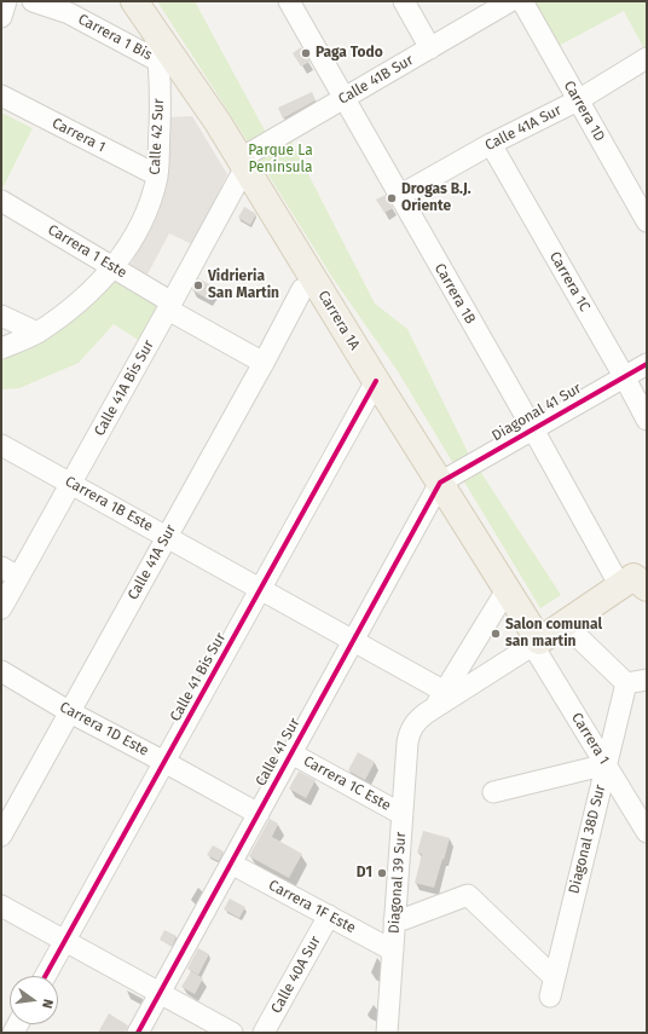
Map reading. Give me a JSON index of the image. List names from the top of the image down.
{
  "streets": {
    "main road": ["Carrera 1A"],
    "street": [
      "Carrera 1 Bis",
      "Calle 41B Sur",
      "Carrera 1D",
      "Calle 41A Sur",
      "Carrera 1",
      "Calle 42 Sur",
      "Carrera 1 Este",
      "Carrera 1C",
      "Carrera 1B",
      "Calle 41A Bis Sur",
      "Diagonal 41 Sur",
      "Carrera 1B Este",
      "Calle 41 Bis Sur",
      "Carrera 1D Este",
      "Calle 41 Sur",
      "Carrera 1C Este",
      "Diagonal 38D Sur",
      "Diagonal 39 Sur",
      "Carrera 1F Este",
      "Calle 40A Sur"
    ]
  },
  "crossings": [
    ["Carrera 1 Bis", "Calle 42 Sur"],
    ["Calle 41B Sur", "Carrera 1B"],
    ["Calle 41B Sur", "Carrera 1A"],
    ["Calle 41B Sur", "Calle 41A Bis Sur"],
    ["Carrera 1D", "Calle 41A Sur"],
    ["Calle 41A Sur", "Carrera 1 Este"],
    ["Calle 41A Sur", "Carrera 1C"],
    ["Calle 41A Sur", "Carrera 1B"],
    ["Calle 41A Sur", "Carrera 1B Este"],
    ["Calle 41A Sur", "Carrera 1D Este"],
    ["Carrera 1", "Calle 42 Sur"],
    ["Carrera 1", "Carrera 1A"],
    ["Carrera 1", "Diagonal 38D Sur"],
    ["Calle 42 Sur", "Carrera 1 Este"],
    ["Calle 42 Sur", "Carrera 1A"],
    ["Carrera 1 Este", "Calle 41A Bis Sur"],
    ["Carrera 1C", "Diagonal 41 Sur"],
    ["Carrera 1B", "Diagonal 41 Sur"],
    ["Carrera 1A", "Calle 41A Bis Sur"],
    ["Carrera 1A", "Diagonal 41 Sur"],
    ["Carrera 1A", "Calle 41 Bis Sur"],
    ["Carrera 1A", "Calle 41 Sur"],
    ["Calle 41A Bis Sur", "Carrera 1B Este"],
    ["Diagonal 41 Sur", "Calle 41 Sur"],
    ["Carrera 1B Este", "Calle 41 Bis Sur"],
    ["Carrera 1B Este", "Calle 41 Sur"],
    ["Carrera 1B Este", "Diagonal 39 Sur"],
    ["Calle 41 Bis Sur", "Carrera 1D Este"],
    ["Carrera 1D Este", "Calle 41 Sur"],
    ["Calle 41 Sur", "Carrera 1C Este"],
    ["Calle 41 Sur", "Carrera 1F Este"],
    ["Carrera 1C Este", "Diagonal 39 Sur"],
    ["Diagonal 38D Sur", "Diagonal 39 Sur"],
    ["Diagonal 39 Sur", "Carrera 1F Este"],
    ["Carrera 1F Este", "Calle 40A Sur"]
  ],
  "parks": ["Parque La Península"],
  "places": [
    "Paga Todo",
    "Drogas B.J. Oriente",
    "Vidrieria San Martin",
    "Salon comunal san martin",
    "D1"
  ],
  "north": "right"
}
